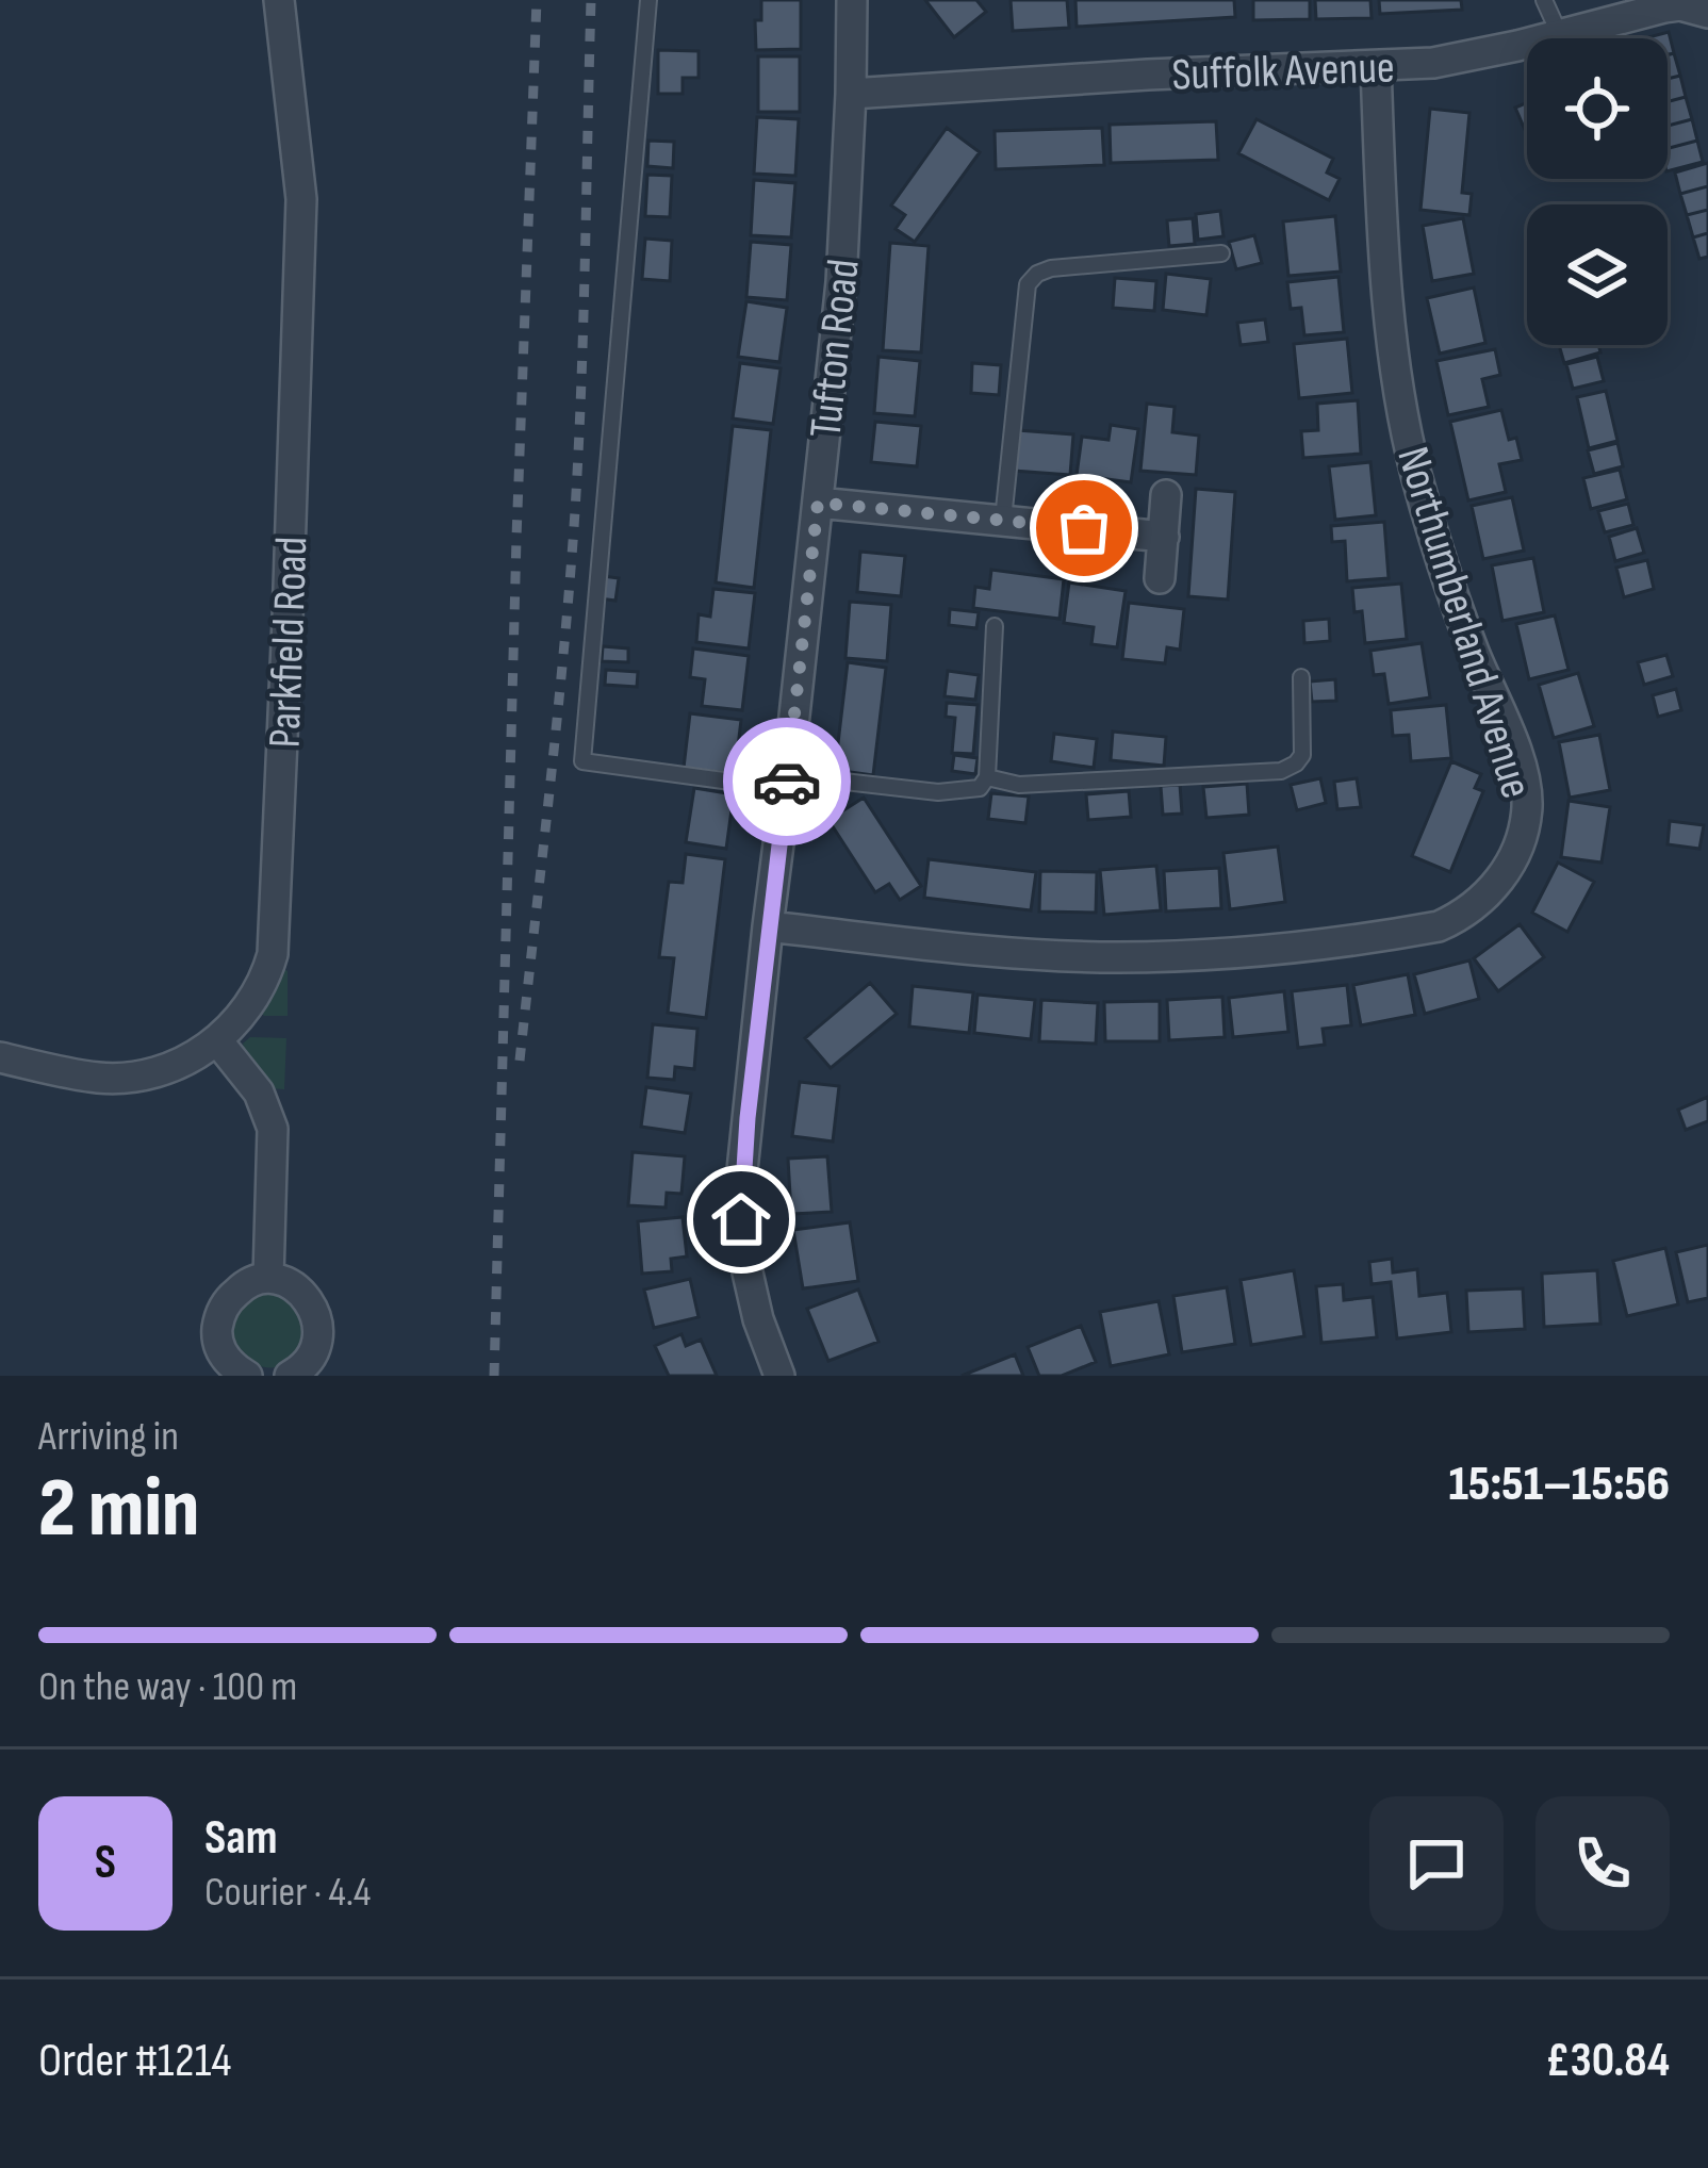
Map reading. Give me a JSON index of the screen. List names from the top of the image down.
{
  "streets": {
    "street": [
      "Suffolk Avenue",
      "Tufton Road",
      "Northumberland Avenue",
      "Parkfield Road"
    ]
  },
  "crossings": [
    ["Suffolk Avenue", "Tufton Road"],
    ["Suffolk Avenue", "Northumberland Avenue"],
    ["Tufton Road", "Northumberland Avenue"]
  ],
  "page": {
    "heading": ["2 min", "Arriving in", "15:51–15:56"],
    "panel": [
      "Sam",
      "Courier · 4.4",
      "Order #1214",
      "£30.84"
    ],
    "bar": "On the way · 100 m",
    "round": "S"
  }
}
